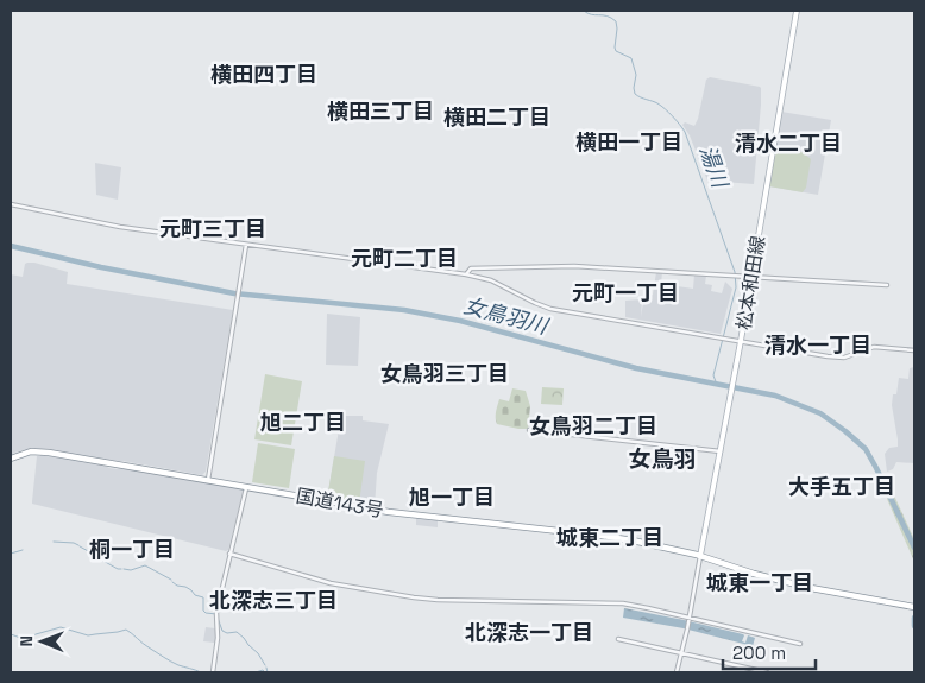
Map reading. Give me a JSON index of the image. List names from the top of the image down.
{
  "streets": {
    "highway": ["国道143号"],
    "main road": ["松本和田線"]
  },
  "crossings": [
    ["松本和田線", "国道143号"]
  ],
  "districts": [
    "横田四丁目",
    "横田三丁目",
    "横田二丁目",
    "横田一丁目",
    "清水二丁目",
    "元町三丁目",
    "元町二丁目",
    "元町一丁目",
    "清水一丁目",
    "女鳥羽三丁目",
    "旭二丁目",
    "女鳥羽二丁目",
    "女鳥羽",
    "大手五丁目",
    "旭一丁目",
    "城東二丁目",
    "桐一丁目",
    "城東一丁目",
    "北深志三丁目",
    "北深志一丁目"
  ],
  "water": ["湯川", "女鳥羽川"],
  "scale_bar": "200 m",
  "north": "left"
}
